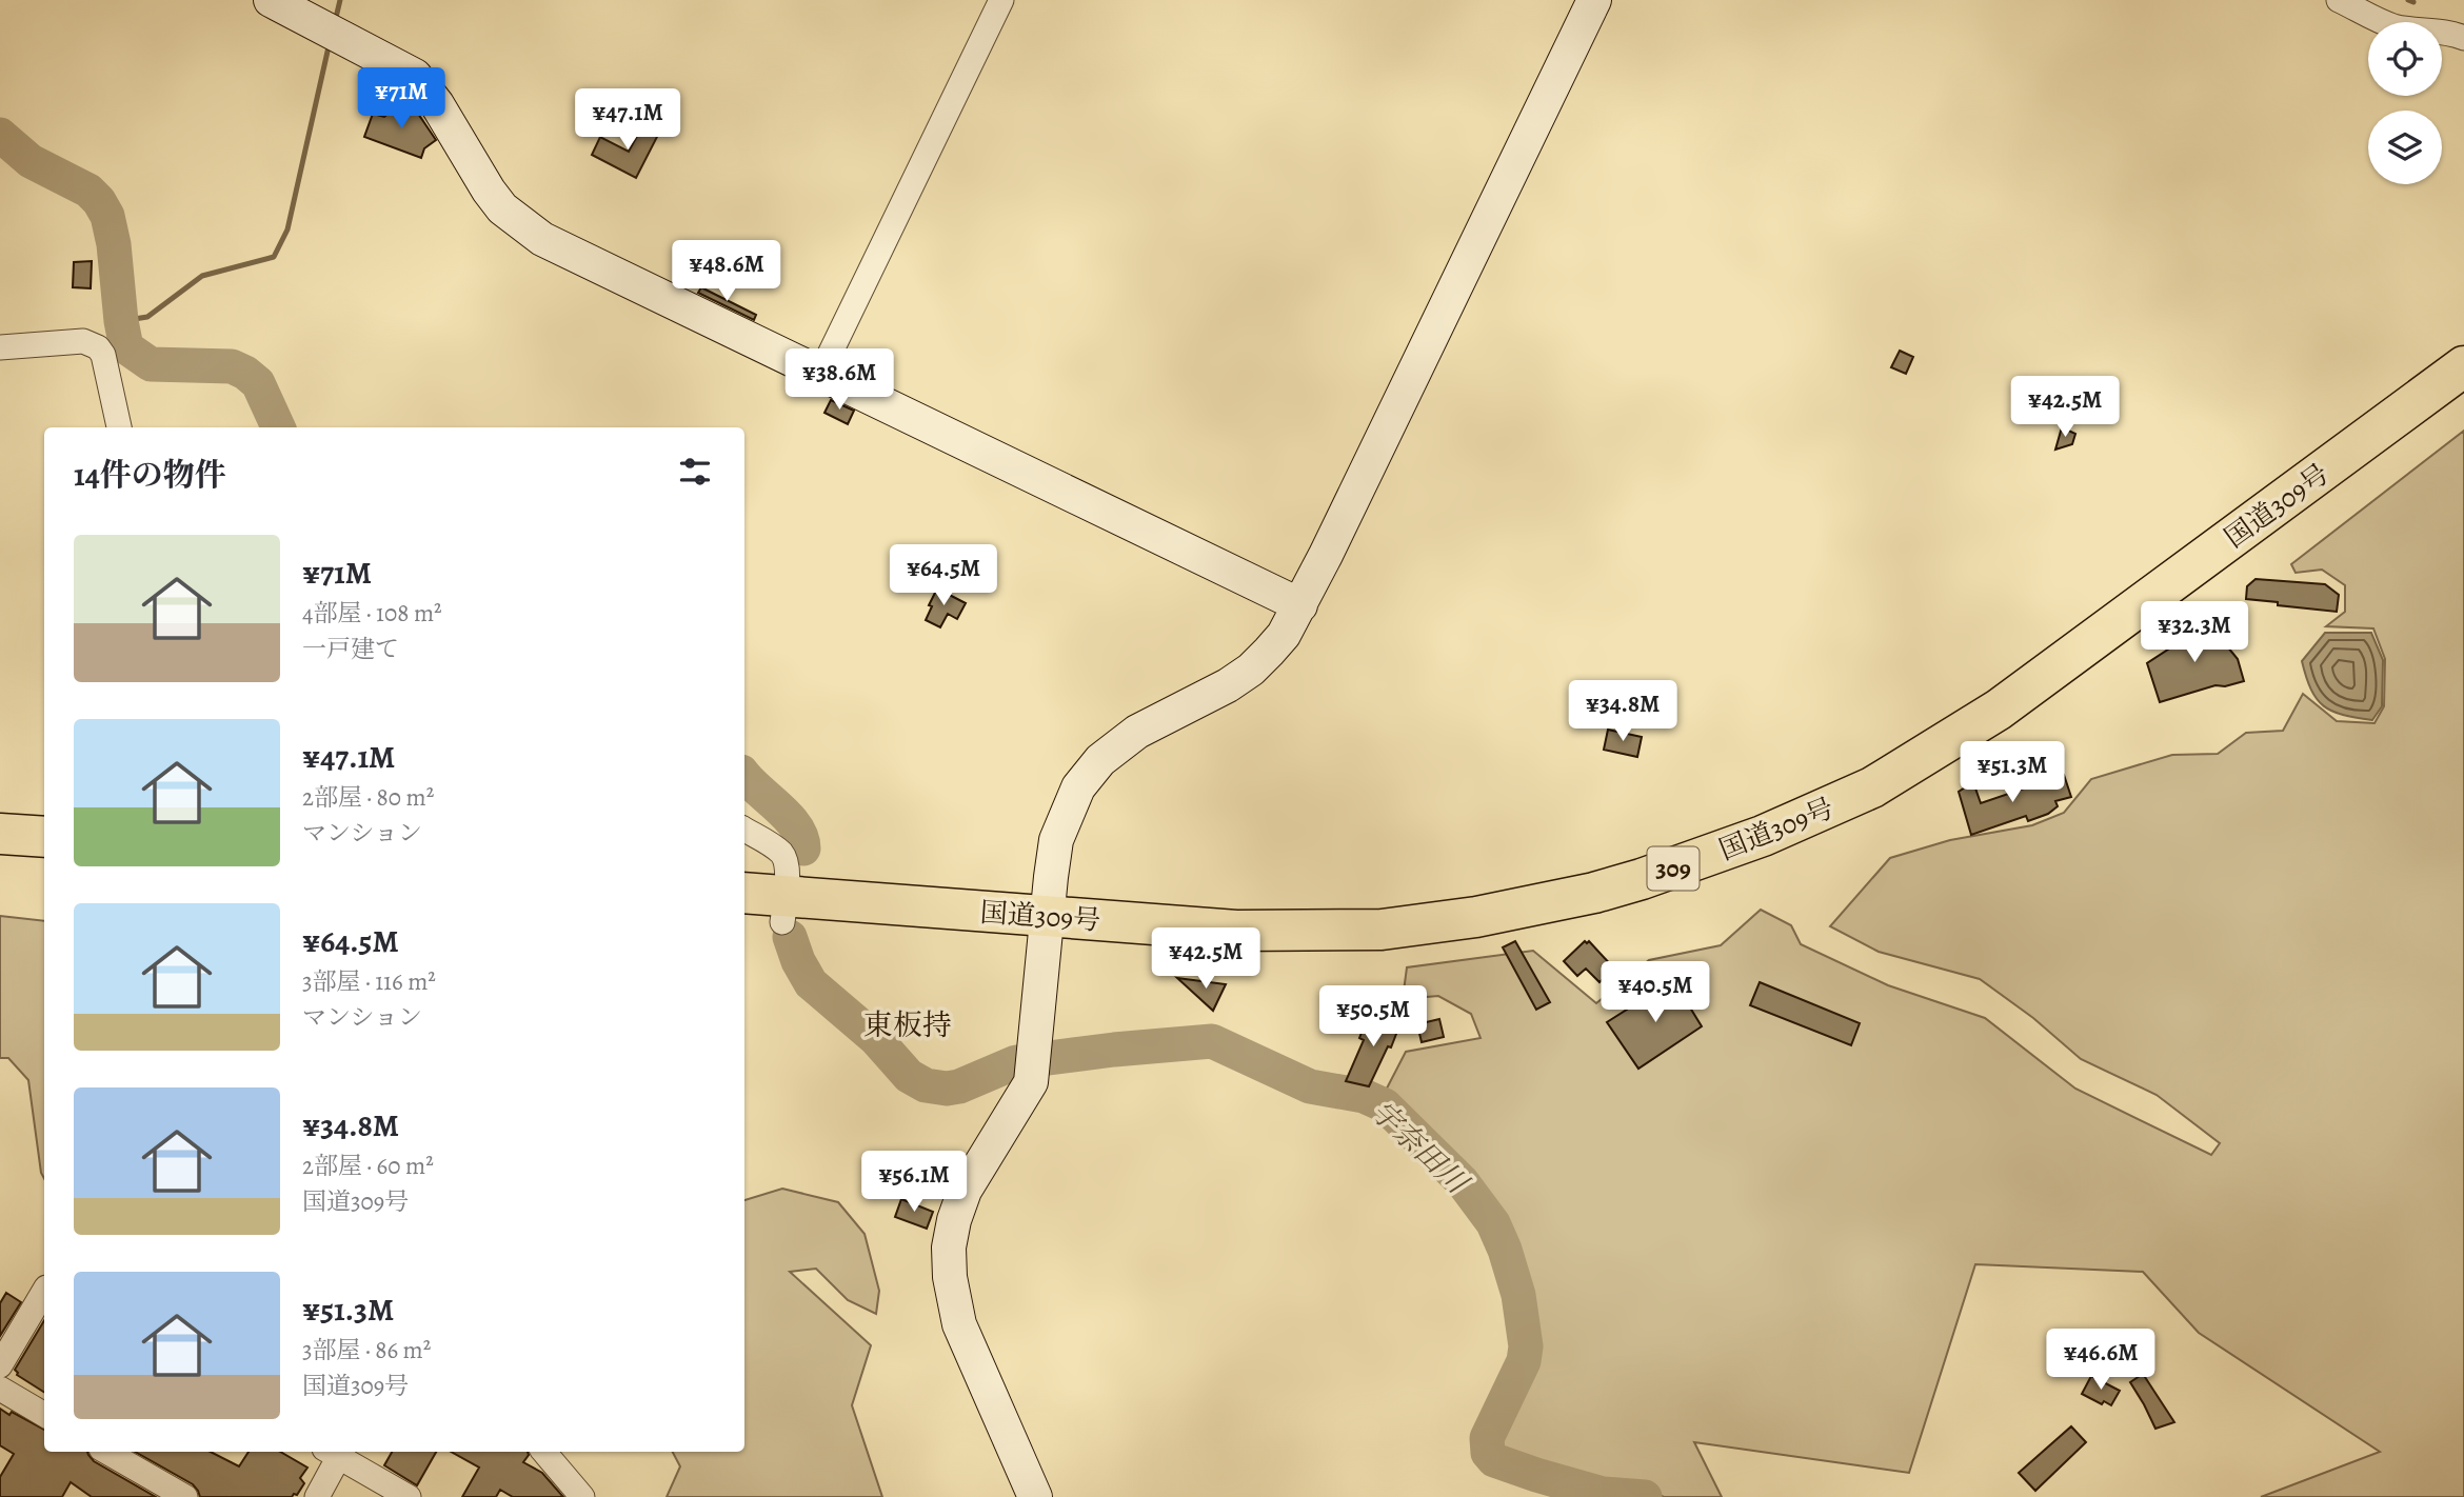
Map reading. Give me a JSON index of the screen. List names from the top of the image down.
{
  "streets": {
    "highway": ["国道309号", "309"]
  },
  "districts": ["東板持"],
  "water": ["宇奈田川"],
  "page": {
    "price": [
      "¥71M",
      "¥47.1M",
      "¥48.6M",
      "¥38.6M",
      "¥42.5M",
      "¥64.5M",
      "¥32.3M",
      "¥34.8M",
      "¥51.3M",
      "¥42.5M",
      "¥40.5M",
      "¥50.5M",
      "¥56.1M",
      "¥46.6M"
    ],
    "heading": "14件の物件",
    "list": [
      {
        "name": "¥71M",
        "note": "4部屋 · 108 m² · 一戸建て"
      },
      {
        "name": "¥47.1M",
        "note": "2部屋 · 80 m² · マンション"
      },
      {
        "name": "¥64.5M",
        "note": "3部屋 · 116 m² · マンション"
      },
      {
        "name": "¥34.8M",
        "note": "2部屋 · 60 m² · 国道309号"
      },
      {
        "name": "¥51.3M",
        "note": "3部屋 · 86 m² · 国道309号"
      }
    ]
  }
}
